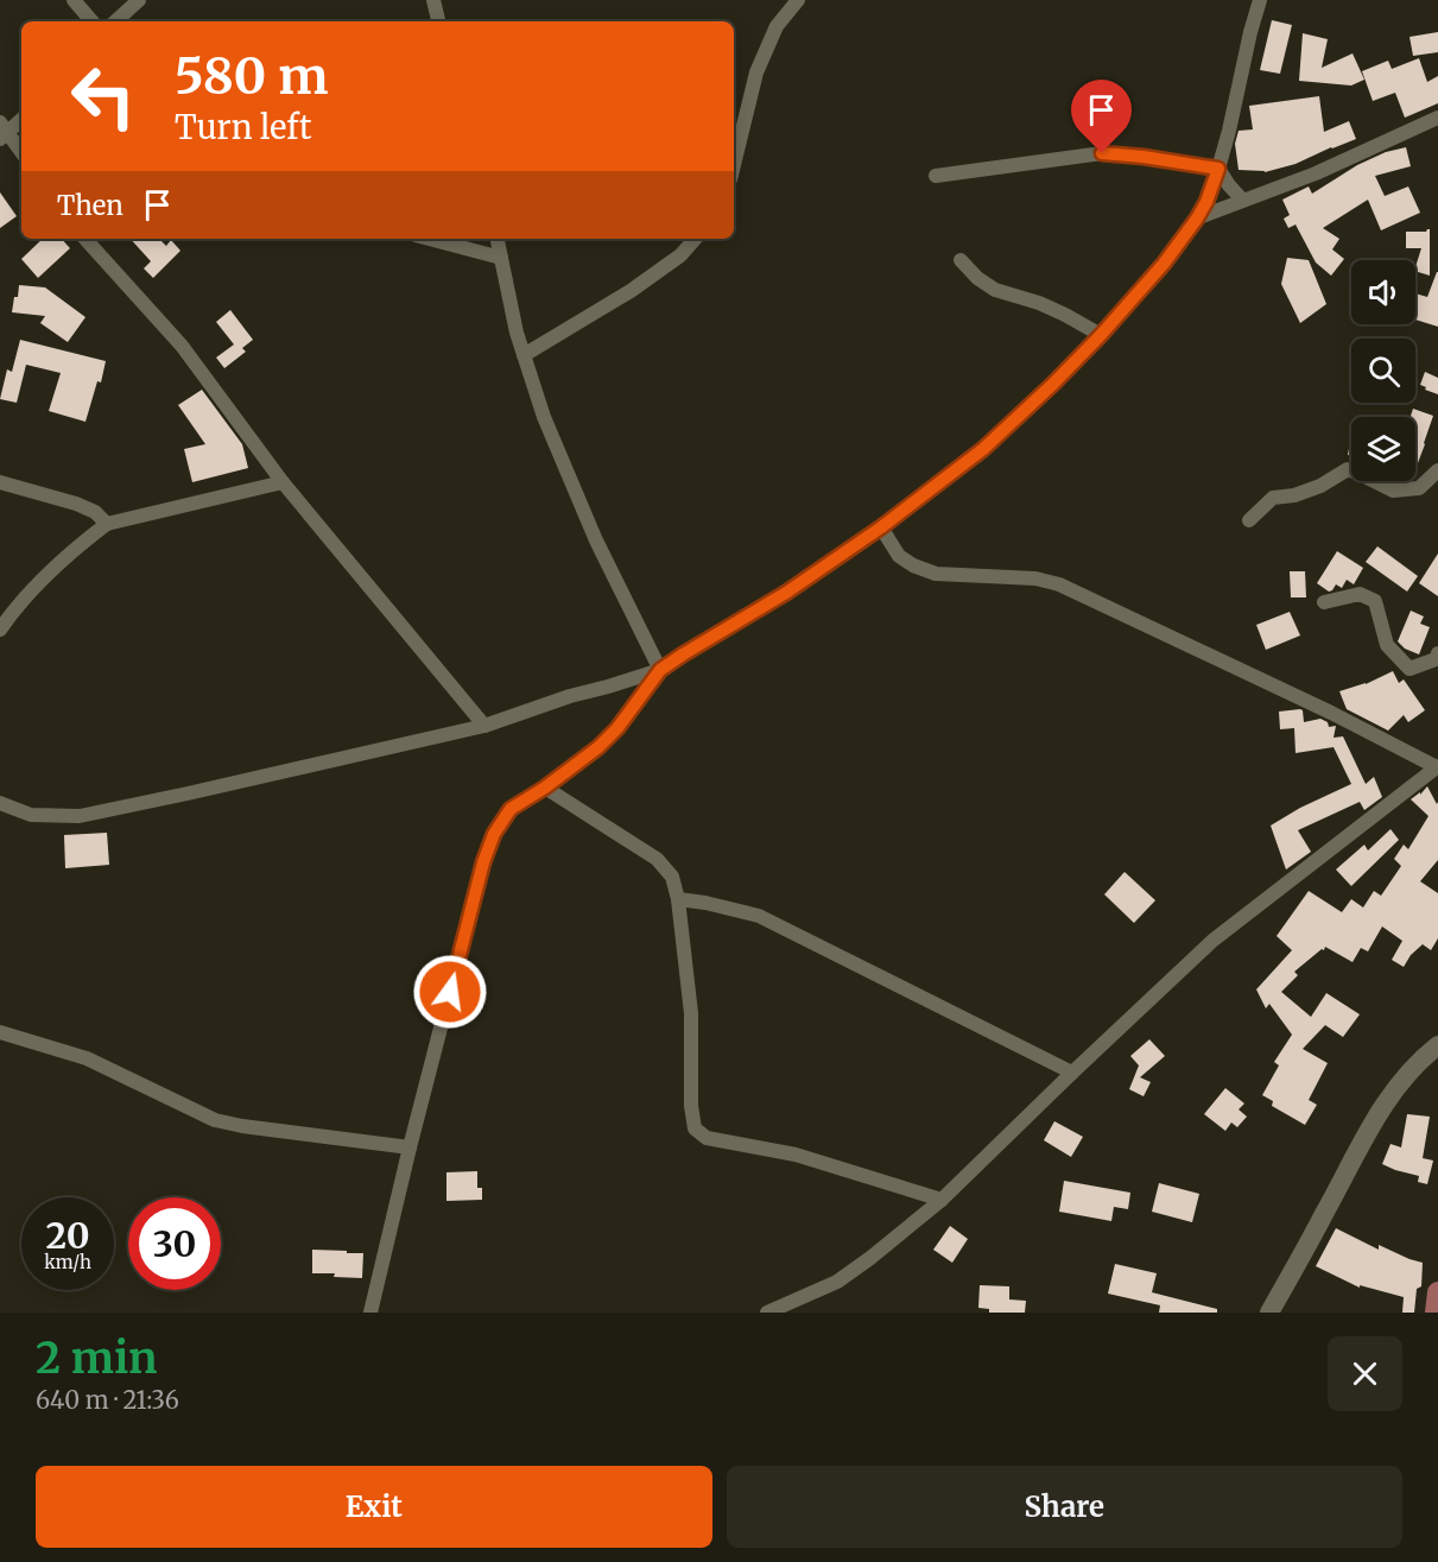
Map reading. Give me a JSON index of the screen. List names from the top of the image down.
{
  "page": {
    "turn": ["580 m", "Turn left"],
    "then": "Then",
    "speed": "20 km/h",
    "limit": "30",
    "heading": ["2 min", "640 m · 21:36"],
    "buttons": ["Exit", "Share"]
  }
}
